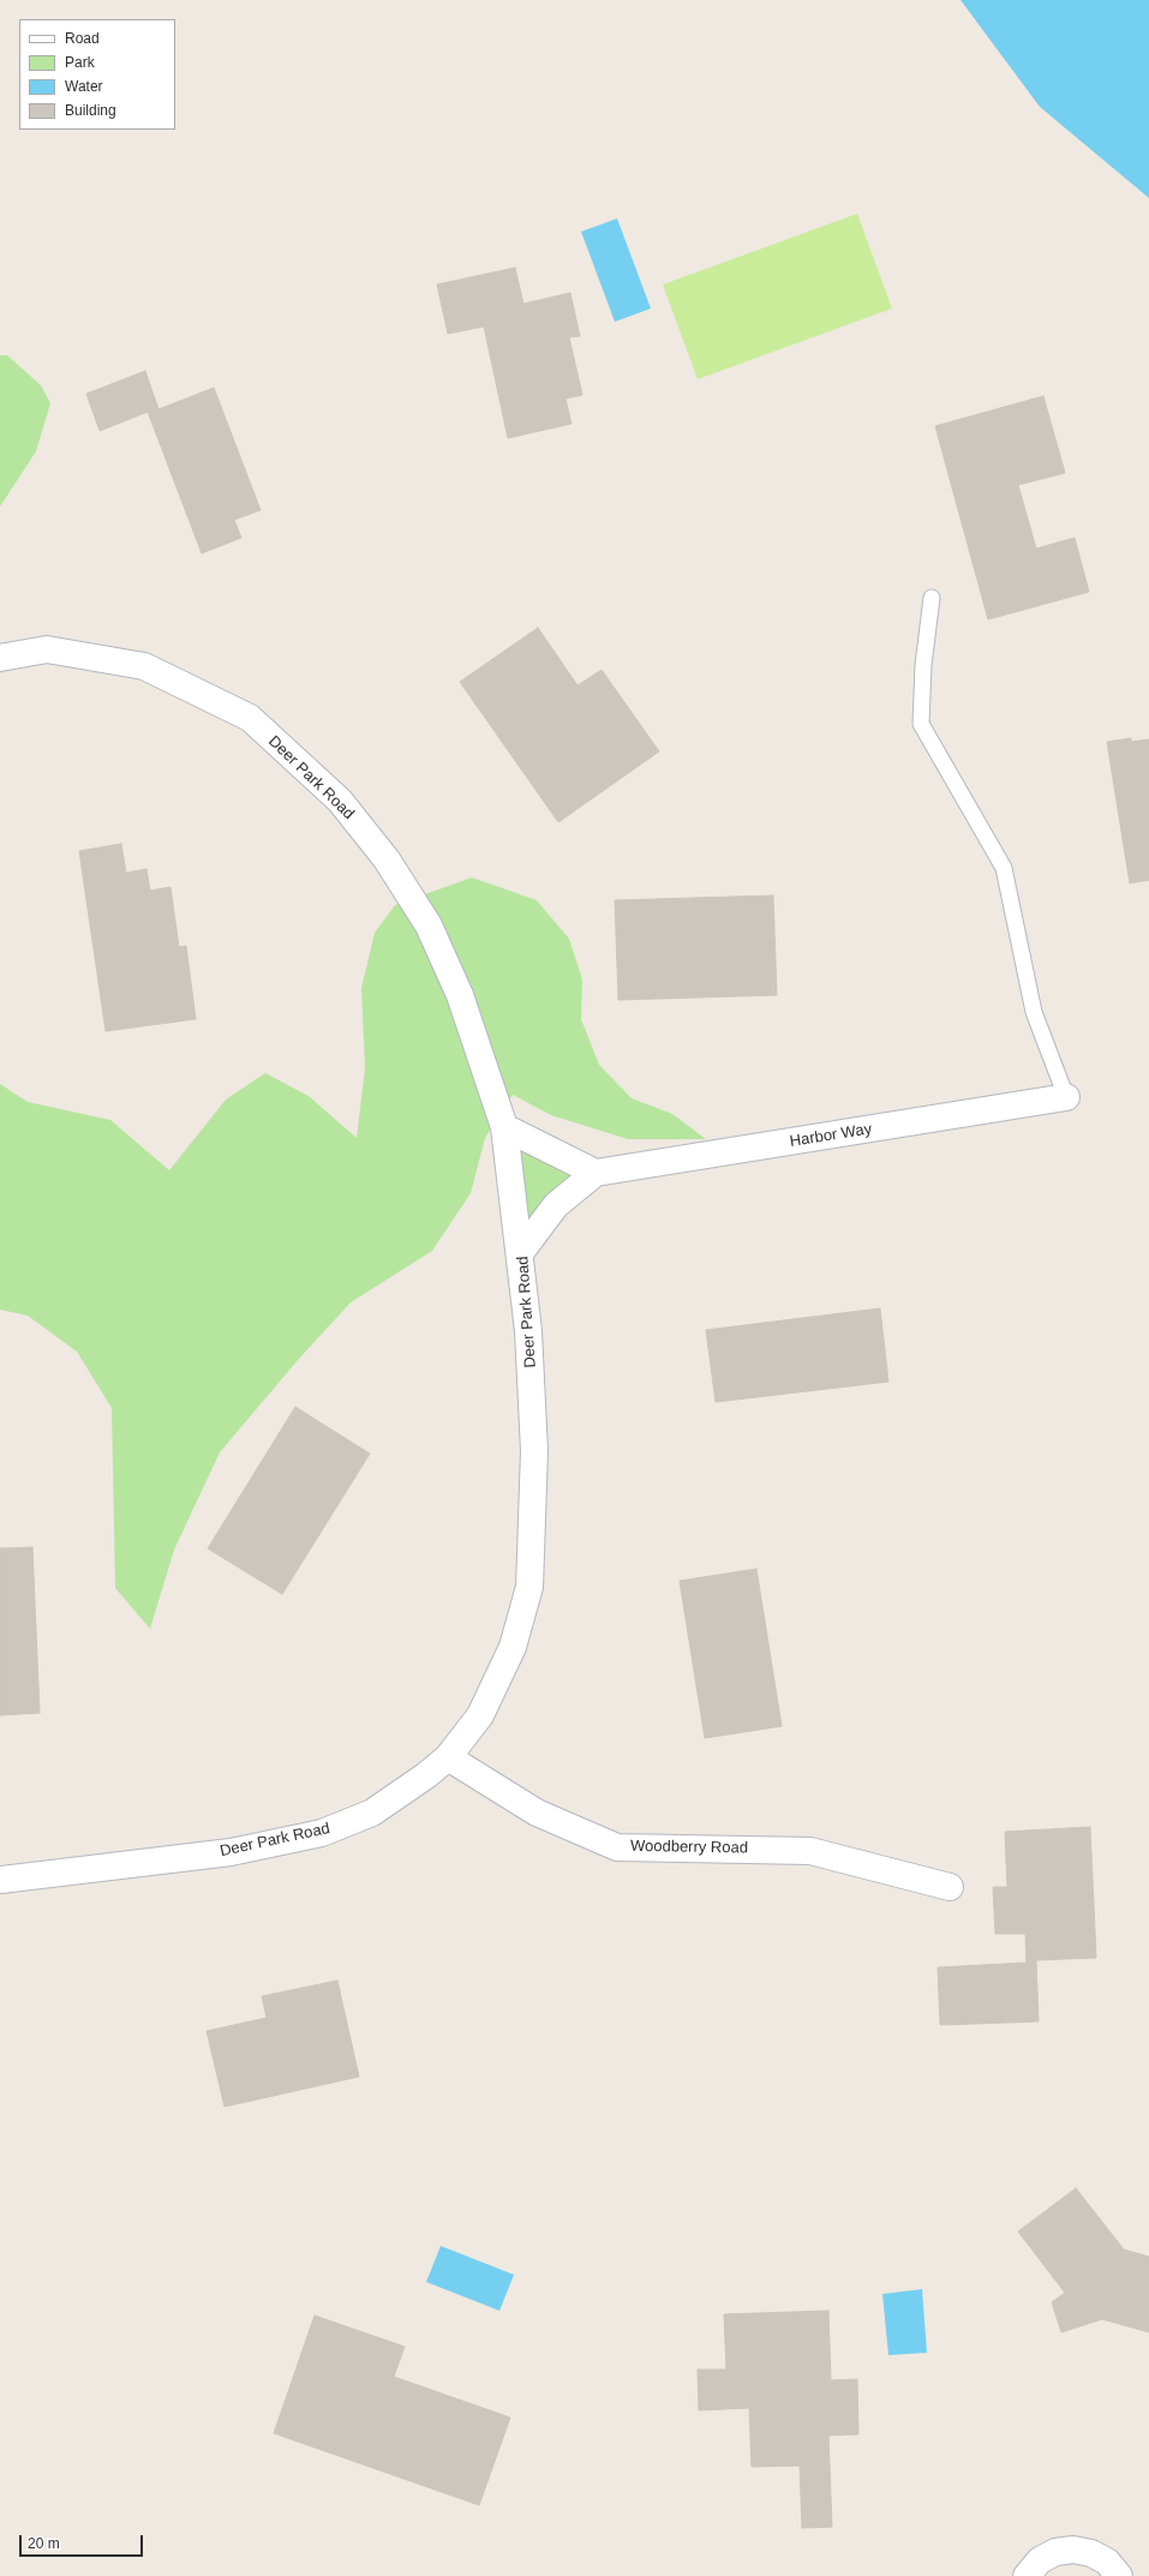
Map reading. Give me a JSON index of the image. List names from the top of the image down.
{
  "streets": {
    "street": ["Deer Park Road", "Harbor Way", "Woodberry Road"]
  },
  "crossings": [
    ["Deer Park Road", "Harbor Way"],
    ["Deer Park Road", "Woodberry Road"]
  ],
  "legend": [
    "Road",
    "Park",
    "Water",
    "Building"
  ],
  "scale_bar": "20 m"
}
